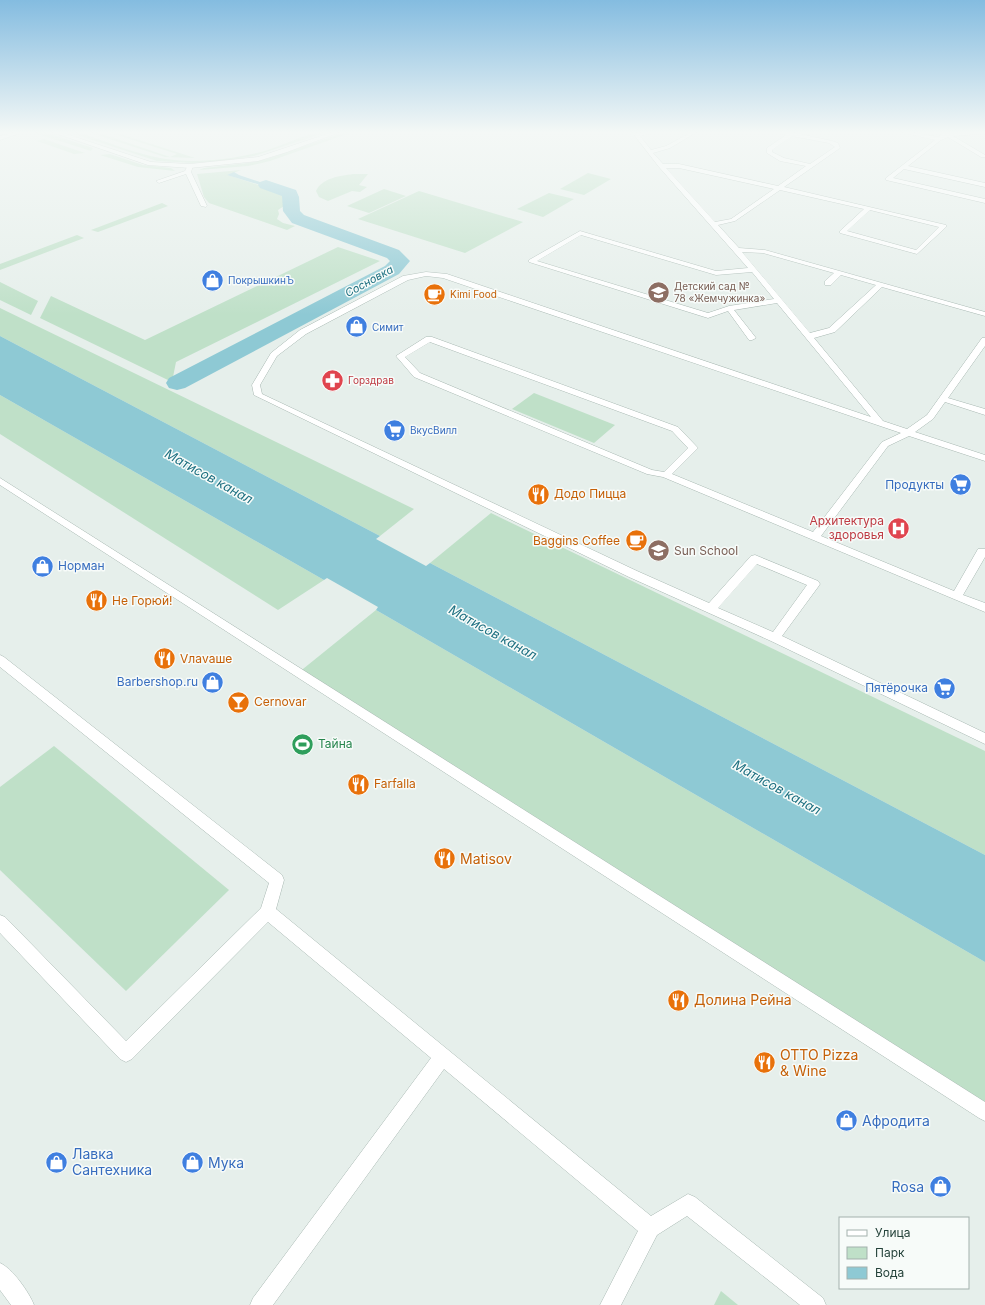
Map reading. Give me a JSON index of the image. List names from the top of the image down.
{
  "water": ["Сосновка", "Матисов канал"],
  "places": {
    "shop": [
      "ПокрышкинЪ",
      "Симит",
      "Норман",
      "Barbershop.ru",
      "Афродита",
      "Лавка Сантехника",
      "Мука",
      "Rosa"
    ],
    "school or university": ["Детский сад № 78 «Жемчужинка»", "Sun School"],
    "cafe": ["Kimi Food", "Baggins Coffee"],
    "pharmacy": ["Горздрав"],
    "supermarket": ["ВкусВилл", "Продукты", "Пятёрочка"],
    "restaurant": [
      "Додо Пицца",
      "Не Горюй!",
      "Vлаvаше",
      "Farfalla",
      "Matisov",
      "Долина Рейна",
      "OTTO Pizza & Wine"
    ],
    "hospital": ["Архитектура здоровья"],
    "bar": ["Cernovar"],
    "sports": ["Тайна"]
  },
  "legend": ["Улица", "Парк", "Вода"]
}
